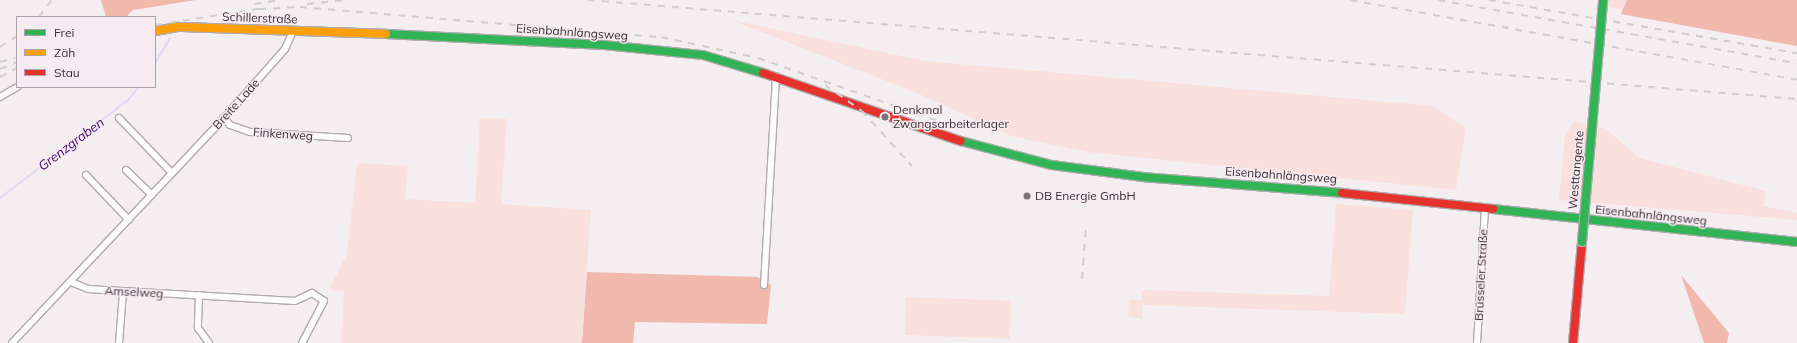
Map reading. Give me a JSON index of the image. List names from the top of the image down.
{
  "streets": {
    "street": [
      "Schillerstraße",
      "Eisenbahnlängsweg",
      "Breite Lade",
      "Finkenweg",
      "Westtangente",
      "Brüsseler Straße",
      "Amselweg"
    ]
  },
  "crossings": [
    ["Schillerstraße", "Eisenbahnlängsweg"],
    ["Schillerstraße", "Breite Lade"],
    ["Eisenbahnlängsweg", "Brüsseler Straße"],
    ["Breite Lade", "Finkenweg"],
    ["Breite Lade", "Amselweg"]
  ],
  "water": ["Grenzgraben"],
  "places": ["Denkmal Zwangsarbeiterlager", "DB Energie GmbH"],
  "legend": ["Frei", "Zäh", "Stau"]
}
